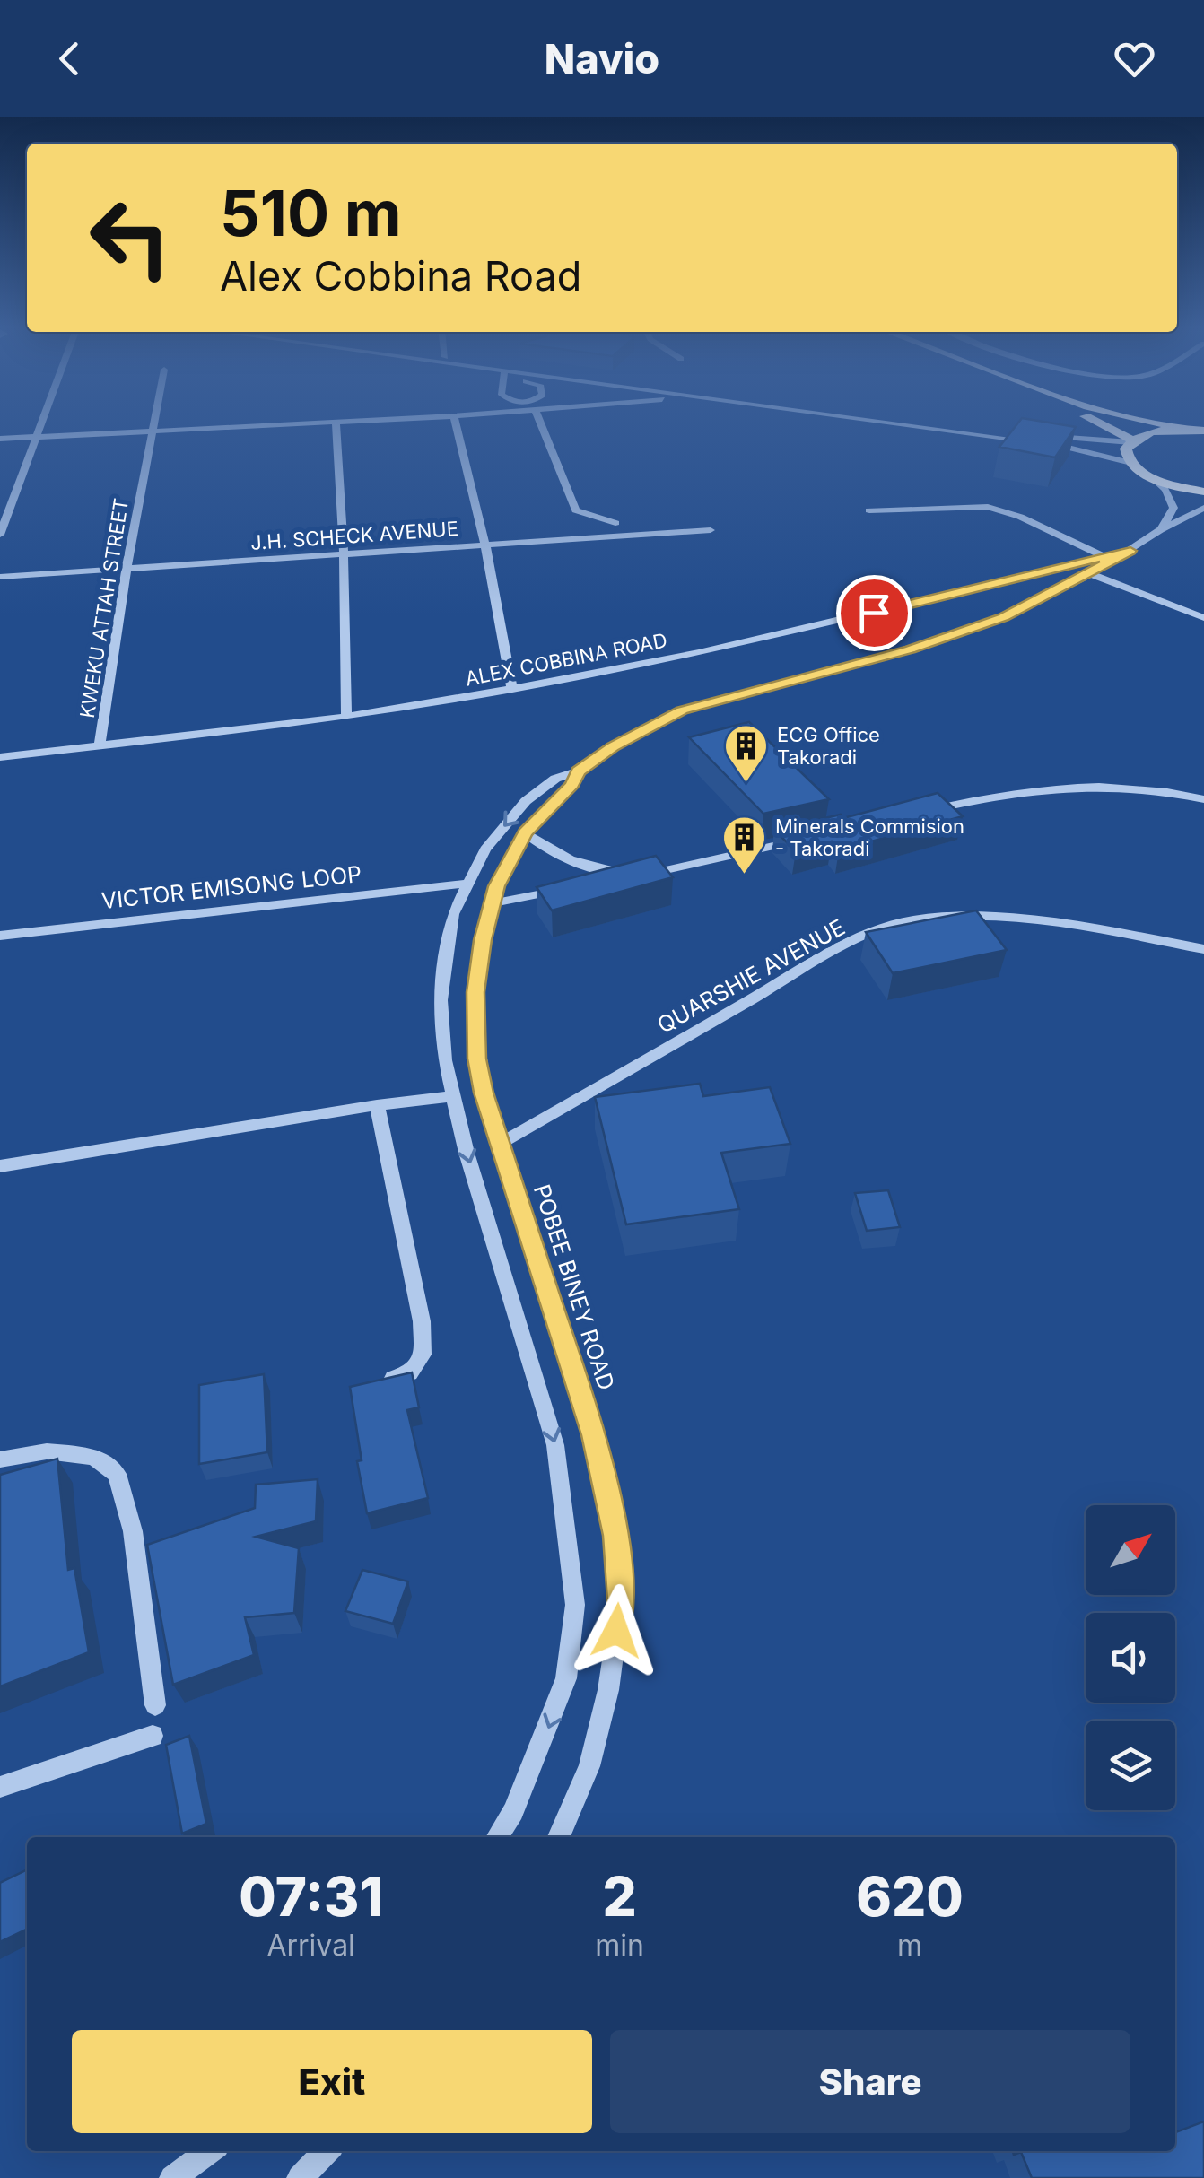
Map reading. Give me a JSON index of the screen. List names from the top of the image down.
{
  "streets": {
    "street": [
      "J.H. SCHECK AVENUE",
      "KWEKU ATTAH STREET",
      "ALEX COBBINA ROAD",
      "VICTOR EMISONG LOOP",
      "QUARSHIE AVENUE",
      "POBEE BINEY ROAD"
    ]
  },
  "crossings": [
    ["J.H. SCHECK AVENUE", "KWEKU ATTAH STREET"],
    ["KWEKU ATTAH STREET", "ALEX COBBINA ROAD"],
    ["ALEX COBBINA ROAD", "POBEE BINEY ROAD"],
    ["VICTOR EMISONG LOOP", "POBEE BINEY ROAD"],
    ["QUARSHIE AVENUE", "POBEE BINEY ROAD"]
  ],
  "places": {
    "building": ["ECG Office Takoradi", "Minerals Commision - Takoradi"]
  },
  "north": "top right",
  "page": {
    "header": "Navio",
    "turn": ["510 m", "Alex Cobbina Road"],
    "eta": [
      "07:31",
      "Arrival",
      "2",
      "min",
      "620",
      "m"
    ],
    "buttons": ["Exit", "Share"]
  }
}
